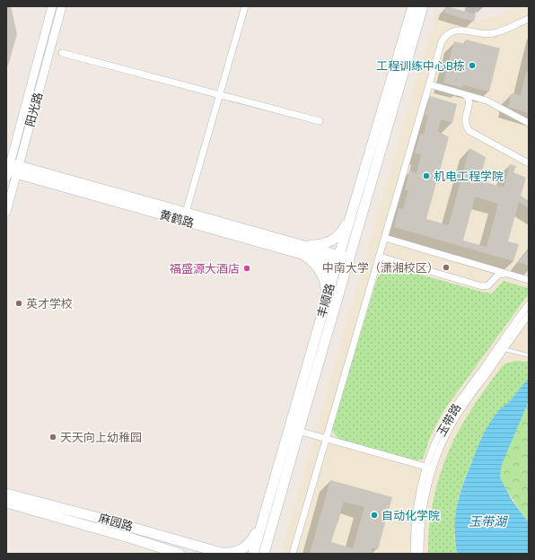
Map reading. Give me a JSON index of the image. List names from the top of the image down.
{
  "streets": {
    "main road": ["黄鹤路", "丰顺路", "麻园路"],
    "street": ["阳光路", "玉带路"]
  },
  "crossings": [
    ["阳光路", "黄鹤路"],
    ["黄鹤路", "丰顺路"]
  ],
  "water": ["玉带湖"],
  "places": [
    "工程训练中心B栋",
    "机电工程学院",
    "中南大学（潇湘校区）",
    "福盛源大酒店",
    "英才学校",
    "天天向上幼稚园",
    "自动化学院"
  ]
}
